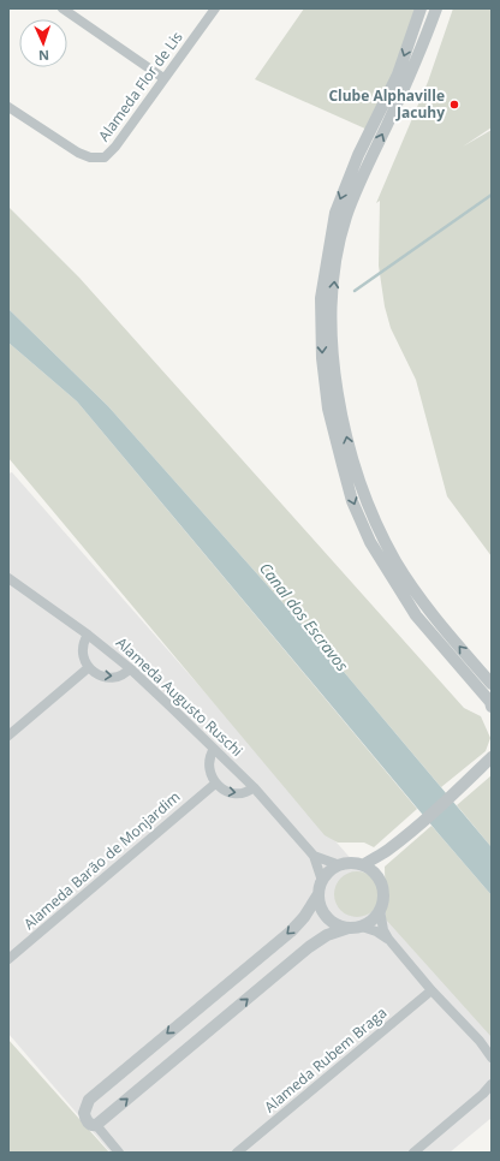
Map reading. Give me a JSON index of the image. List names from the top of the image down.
{
  "streets": {
    "street": [
      "Alameda Flor de Lis",
      "Alameda Augusto Ruschi",
      "Alameda Barão de Monjardim",
      "Alameda Rubem Braga"
    ]
  },
  "water": ["Canal dos Escravos"],
  "places": ["Clube Alphaville Jacuhy"],
  "north": "bottom"
}
